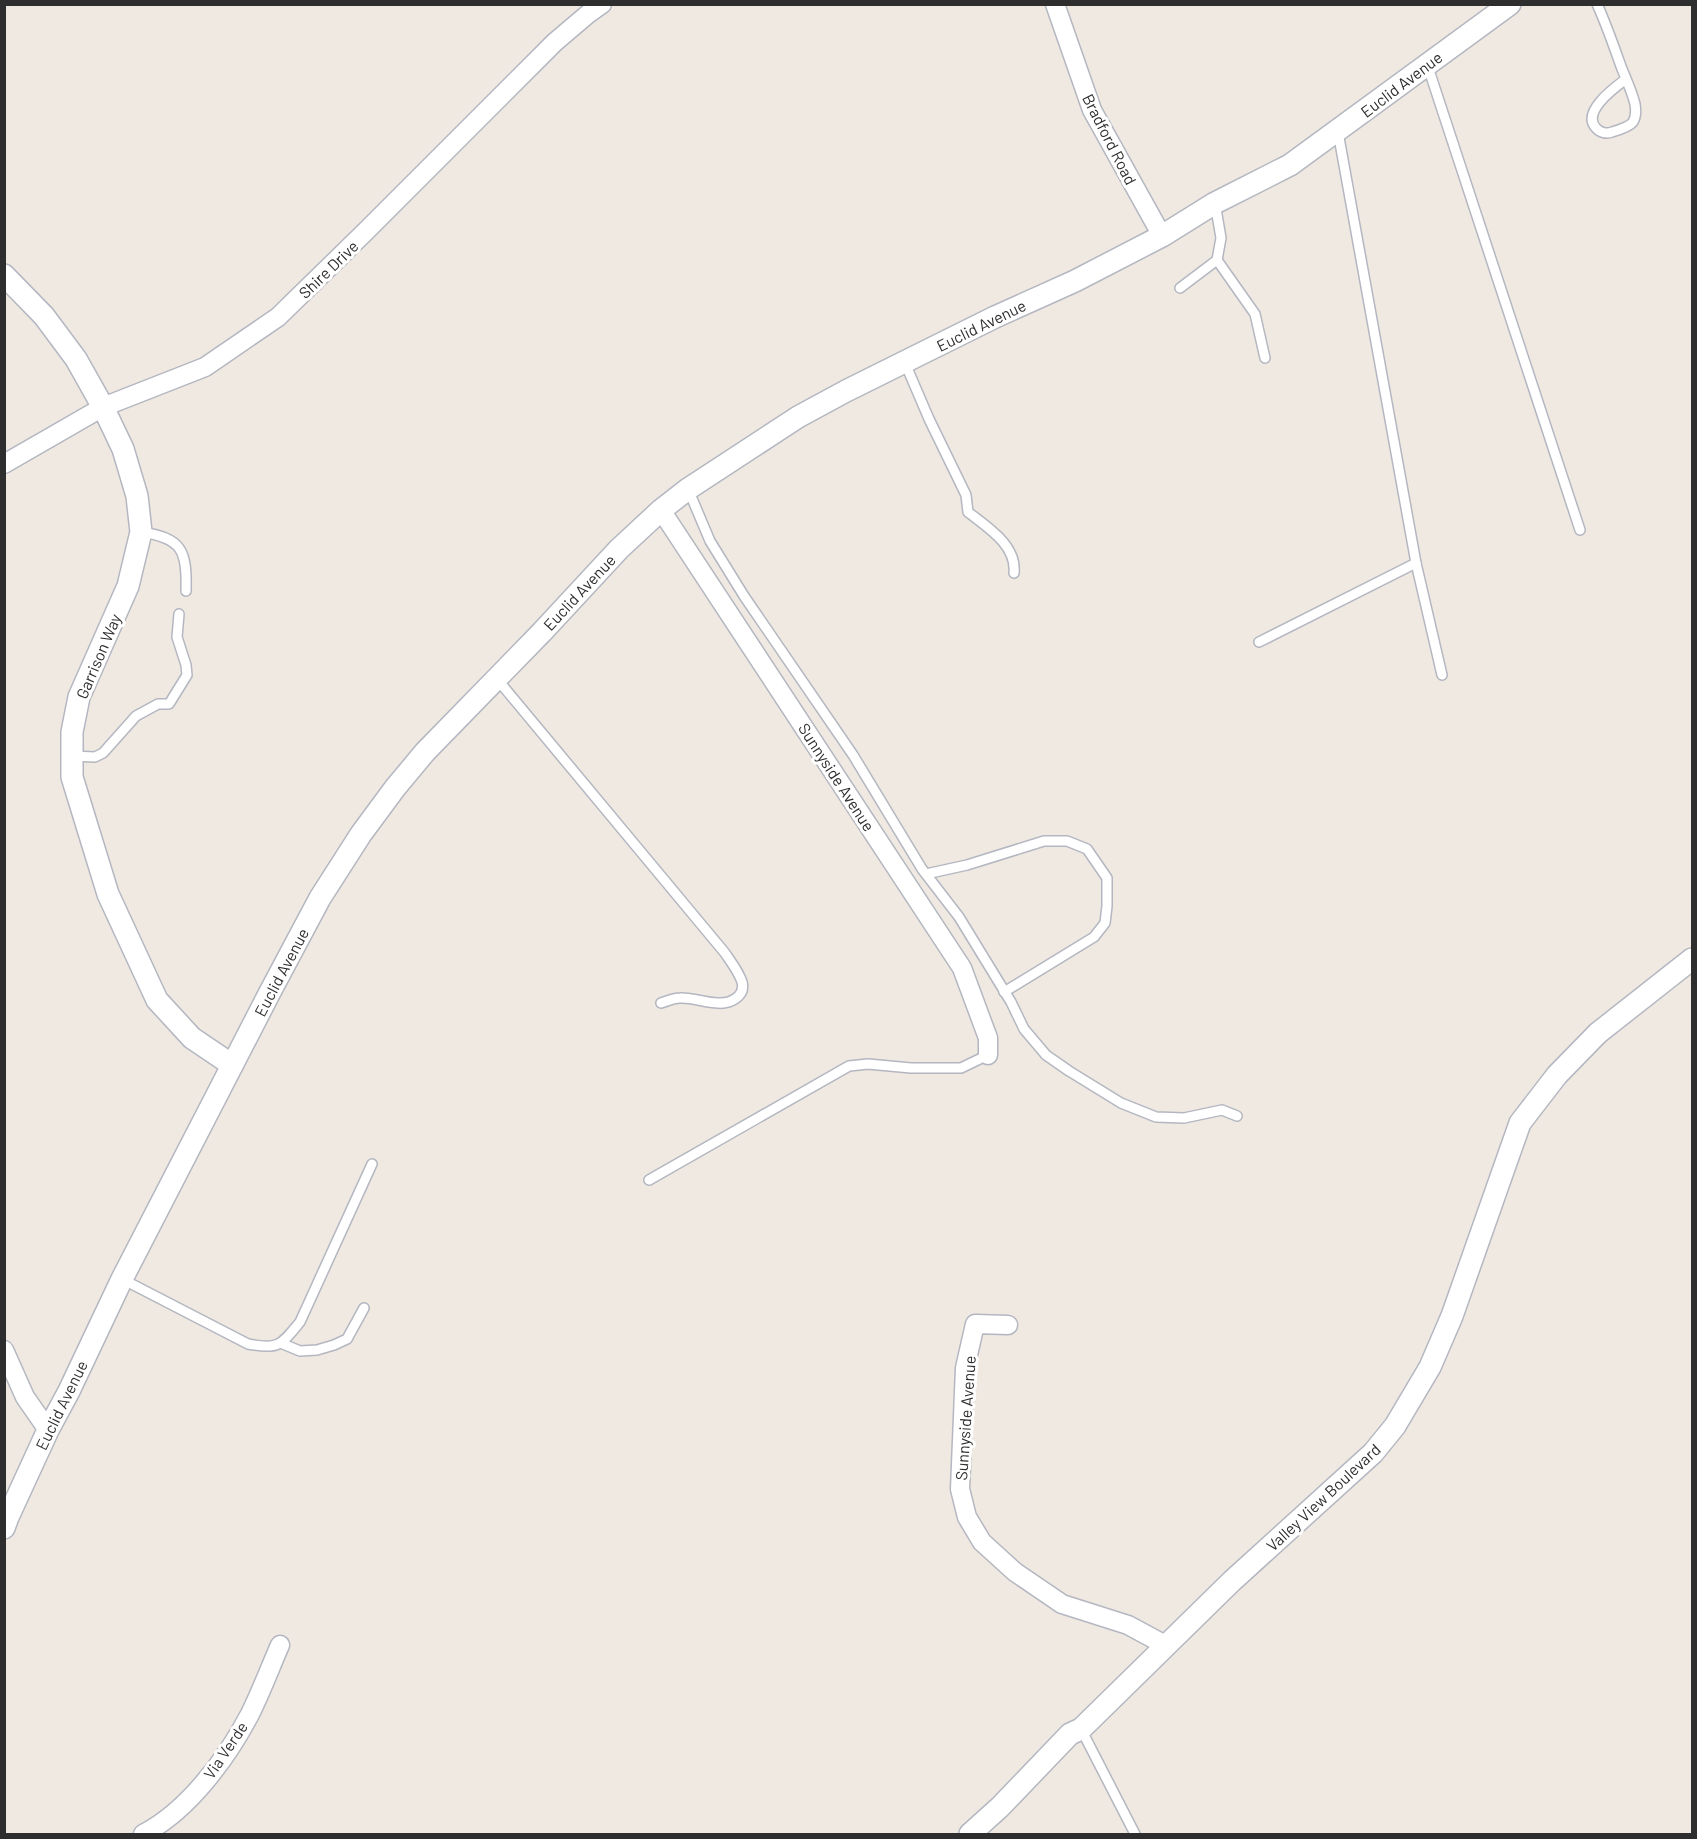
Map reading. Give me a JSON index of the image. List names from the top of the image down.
{
  "streets": {
    "street": [
      "Euclid Avenue",
      "Bradford Road",
      "Shire Drive",
      "Garrison Way",
      "Sunnyside Avenue",
      "Valley View Boulevard",
      "Via Verde"
    ]
  },
  "crossings": [
    ["Euclid Avenue", "Bradford Road"],
    ["Euclid Avenue", "Garrison Way"],
    ["Euclid Avenue", "Sunnyside Avenue"],
    ["Shire Drive", "Garrison Way"],
    ["Sunnyside Avenue", "Valley View Boulevard"]
  ]
}
